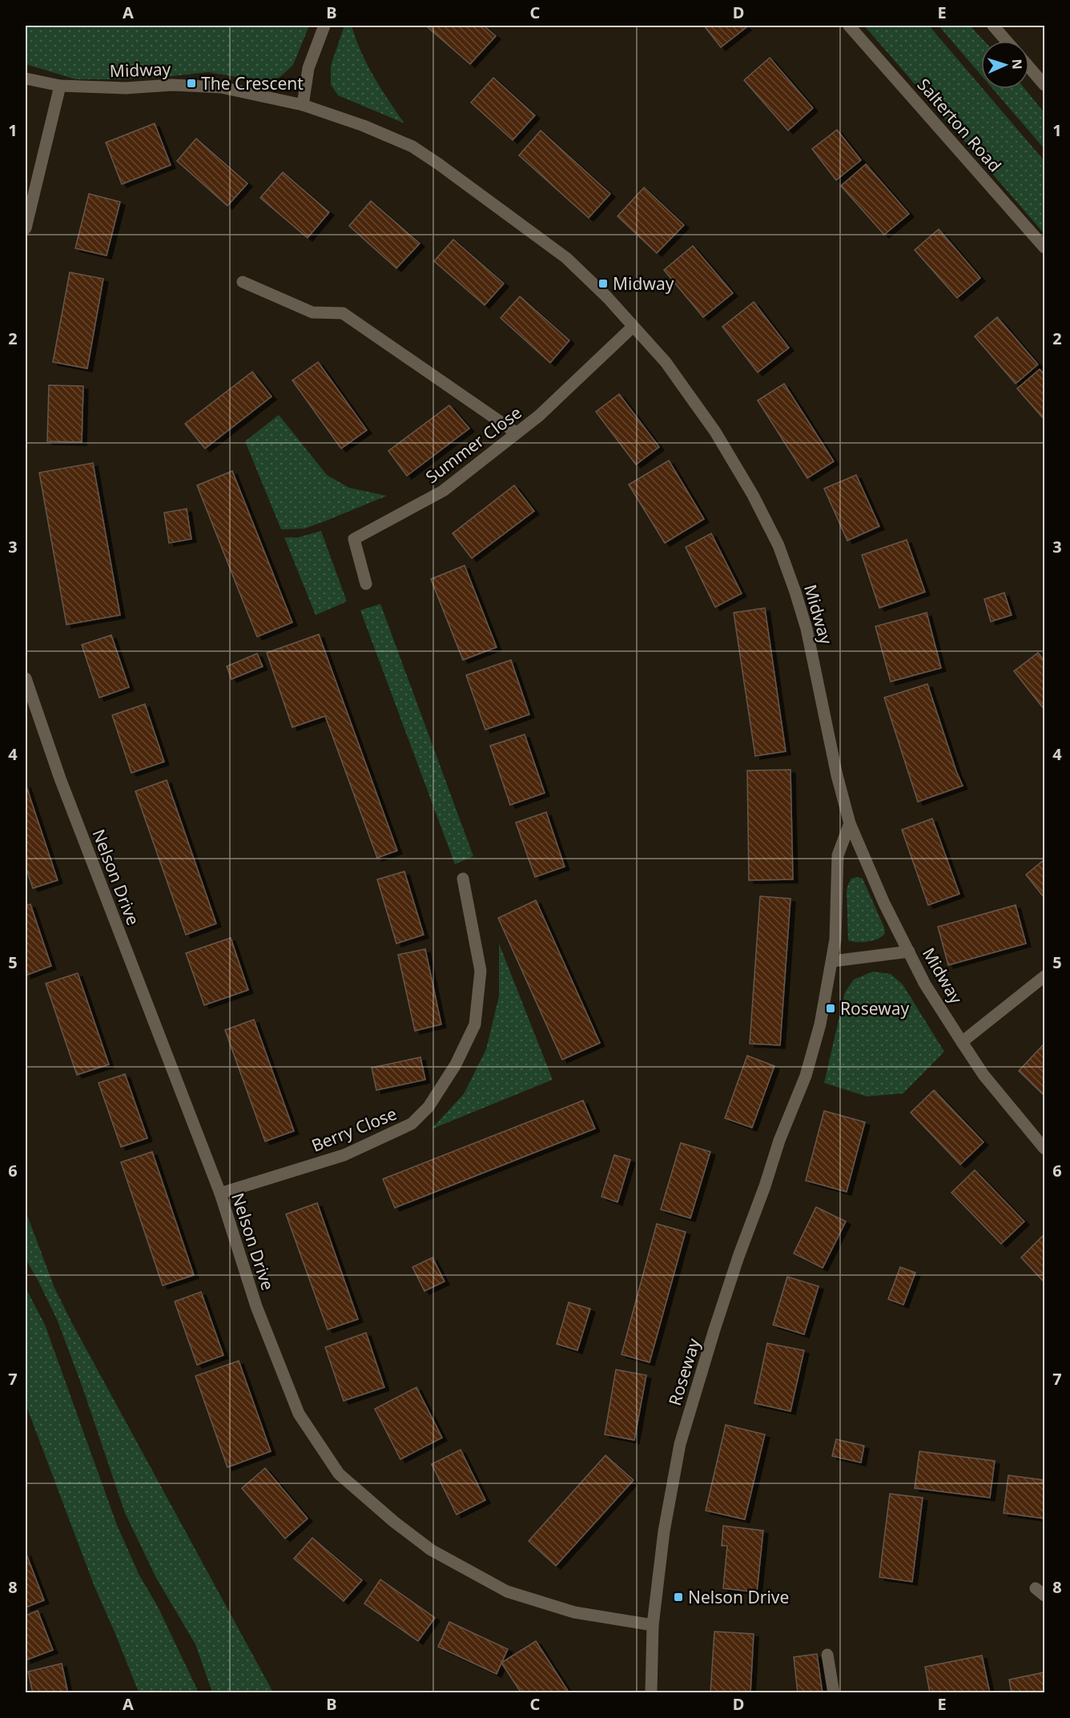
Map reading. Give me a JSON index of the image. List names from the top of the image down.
{
  "streets": {
    "street": [
      "Midway",
      "Salterton Road",
      "Summer Close",
      "Nelson Drive",
      "Berry Close",
      "Roseway"
    ]
  },
  "crossings": [
    ["Midway", "Summer Close"],
    ["Midway", "Roseway"],
    ["Nelson Drive", "Berry Close"],
    ["Nelson Drive", "Roseway"]
  ],
  "places": {
    "transit": [
      "The Crescent",
      "Midway",
      "Roseway",
      "Nelson Drive"
    ]
  },
  "north": "right",
  "grid": {
    "columns": [
      "A",
      "B",
      "C",
      "D",
      "E"
    ],
    "rows": [
      "1",
      "2",
      "3",
      "4",
      "5",
      "6",
      "7",
      "8"
    ]
  }
}
